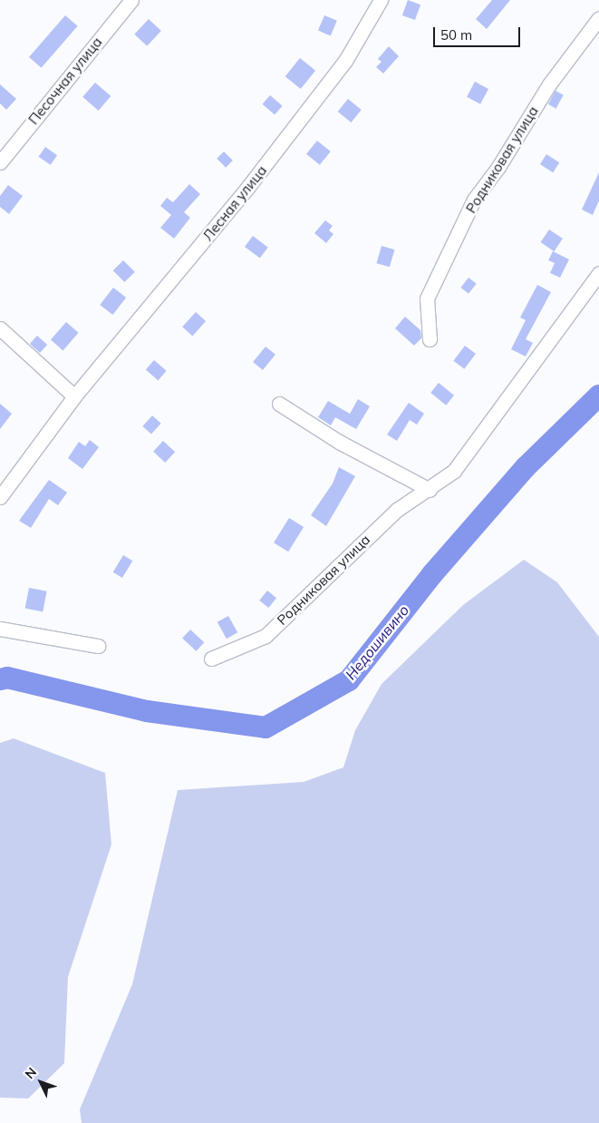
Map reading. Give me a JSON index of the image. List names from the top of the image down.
{
  "streets": {
    "street": ["Песочная улица", "Родниковая улица", "Лесная улица"]
  },
  "water": ["Недошивино"],
  "scale_bar": "50 m",
  "north": "top left"
}
